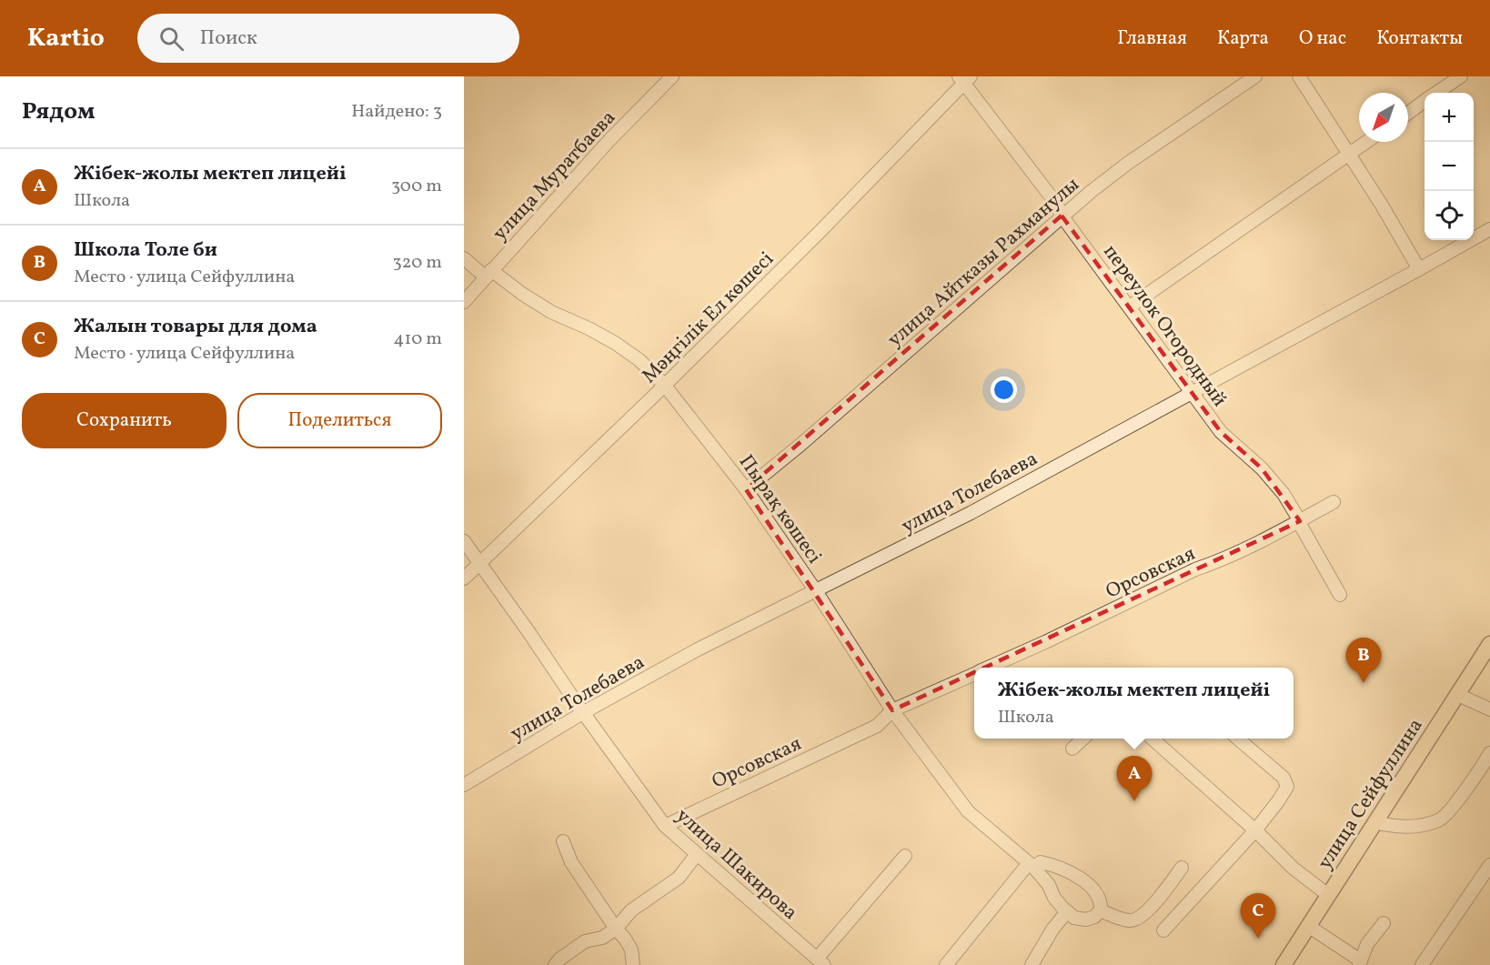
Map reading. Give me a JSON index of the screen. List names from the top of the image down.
{
  "streets": {
    "main road": ["улица Сейфуллина"],
    "street": [
      "улица Муратбаева",
      "улица Айтказы Рахманулы",
      "Мәңгілік Ел көшесі",
      "переулок Огородный",
      "улица Толебаева",
      "Пырақ көшесі",
      "Орсовская",
      "улица Шакирова"
    ]
  },
  "crossings": [
    ["улица Муратбаева", "Пырақ көшесі"],
    ["улица Айтказы Рахманулы", "переулок Огородный"],
    ["улица Айтказы Рахманулы", "Пырақ көшесі"],
    ["Мәңгілік Ел көшесі", "переулок Огородный"],
    ["Мәңгілік Ел көшесі", "Пырақ көшесі"],
    ["Мәңгілік Ел көшесі", "улица Шакирова"],
    ["переулок Огородный", "улица Толебаева"],
    ["переулок Огородный", "Орсовская"],
    ["улица Толебаева", "Пырақ көшесі"],
    ["улица Толебаева", "улица Шакирова"],
    ["Пырақ көшесі", "Орсовская"],
    ["Орсовская", "улица Шакирова"]
  ],
  "north": "bottom left",
  "page": {
    "header": "Kartio",
    "search": "Поиск",
    "nav": [
      "Главная",
      "Карта",
      "О нас",
      "Контакты"
    ],
    "heading": ["Рядом", "Найдено: 3"],
    "map_buttons": ["+", "−"],
    "list": [
      {
        "mark": "A",
        "name": "Жібек-жолы мектеп лицейі",
        "note": "Школа",
        "value": "300 m"
      },
      {
        "mark": "B",
        "name": "Школа Толе би",
        "note": "Место · улица Сейфуллина",
        "value": "320 m"
      },
      {
        "mark": "C",
        "name": "Жалын товары для дома",
        "note": "Место · улица Сейфуллина",
        "value": "410 m"
      }
    ],
    "buttons": ["Сохранить", "Поделиться"],
    "pins": ["B", "A", "C"],
    "popup": ["Жібек-жолы мектеп лицейі", "Школа"]
  }
}
